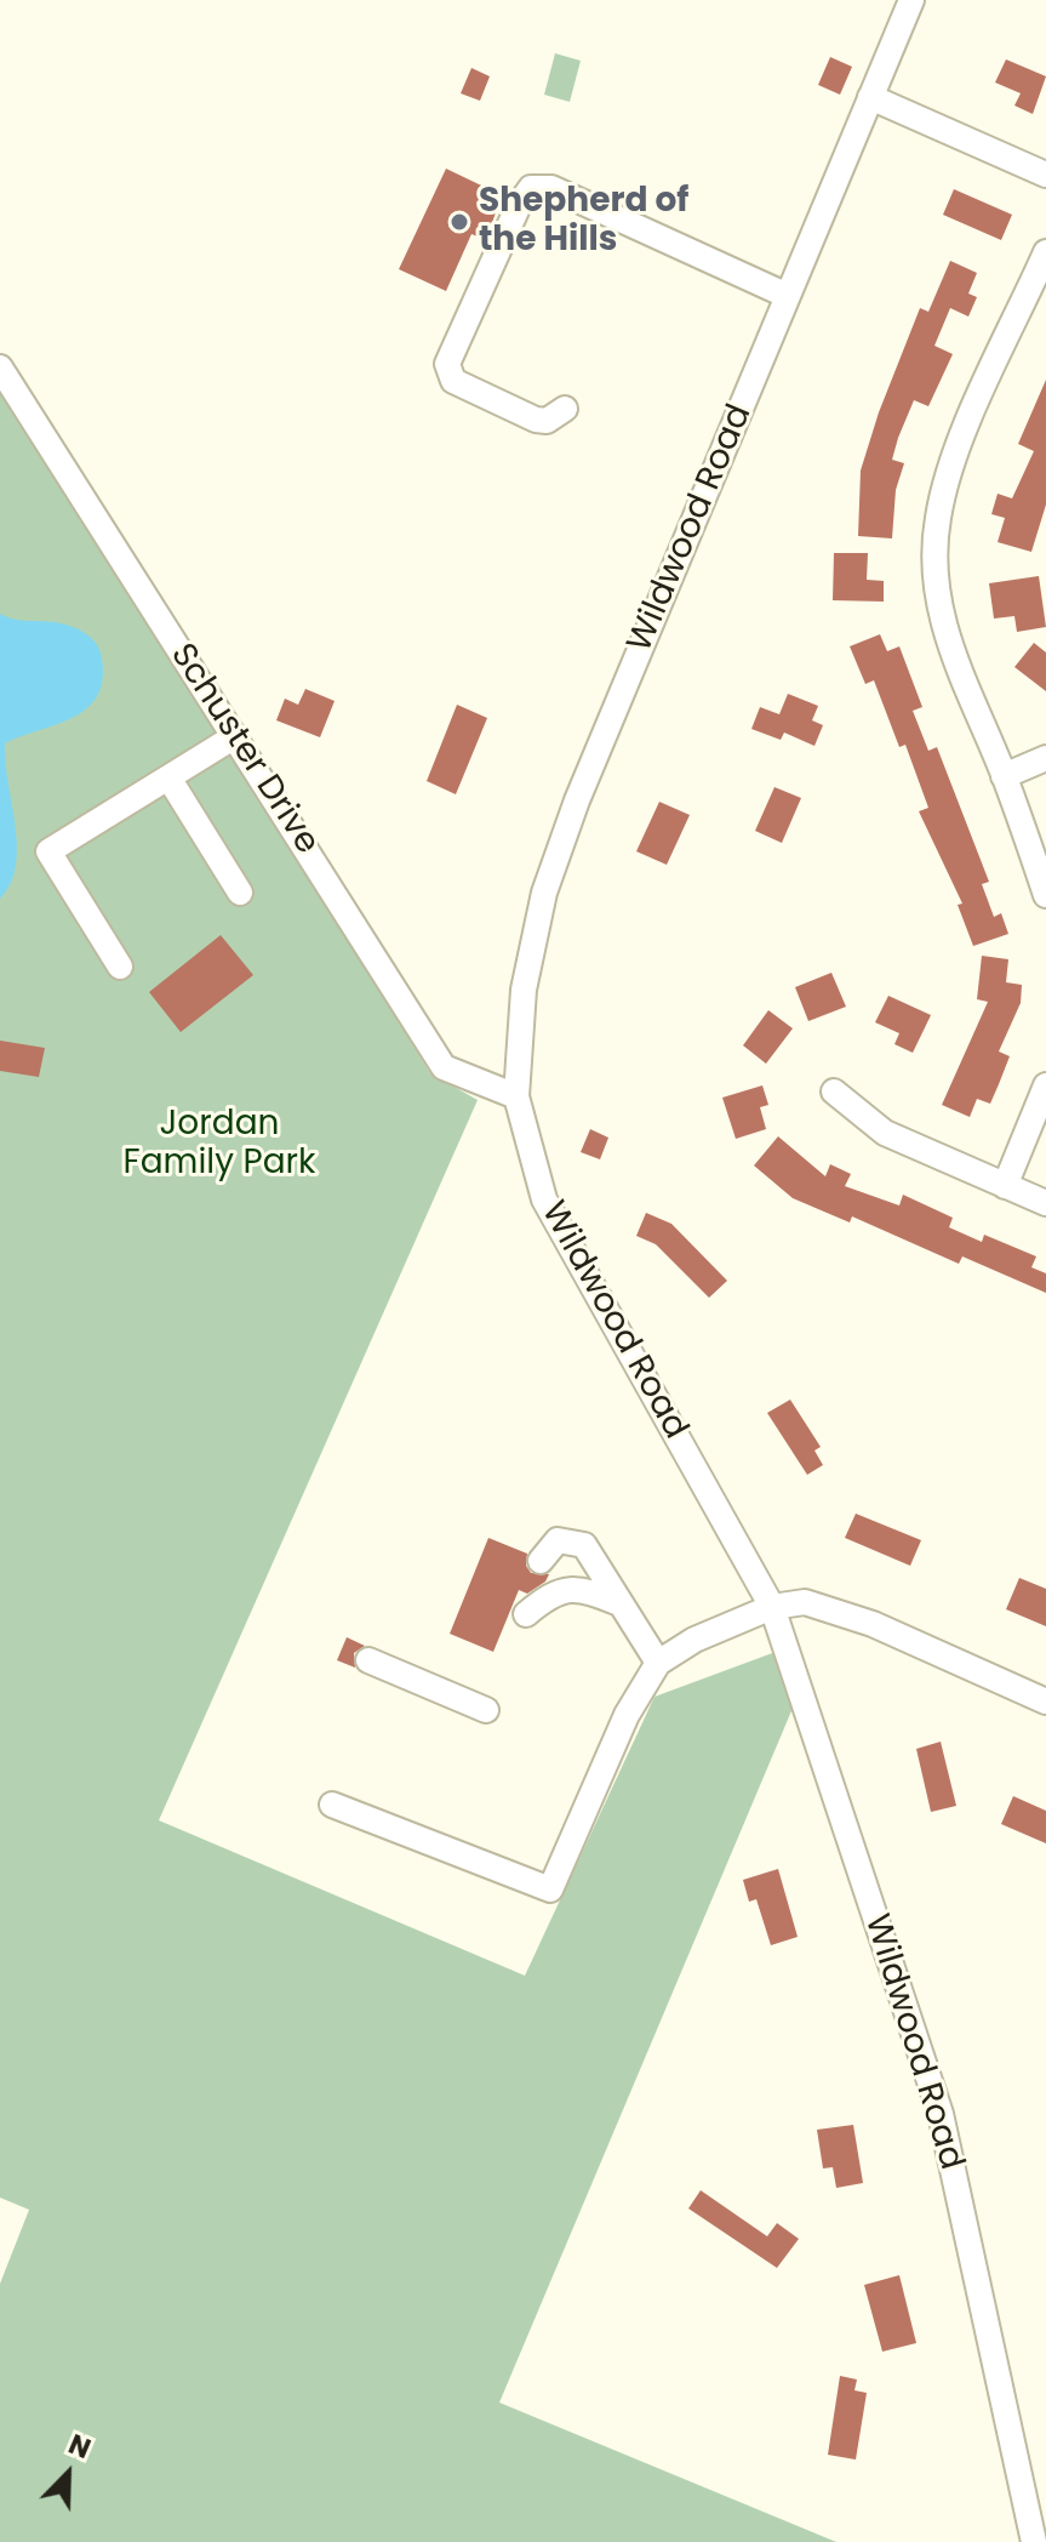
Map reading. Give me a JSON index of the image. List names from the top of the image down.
{
  "streets": {
    "street": ["Wildwood Road", "Schuster Drive"]
  },
  "crossings": [
    ["Wildwood Road", "Schuster Drive"]
  ],
  "parks": ["Jordan Family Park"],
  "places": ["Shepherd of the Hills"],
  "north": "top right"
}
